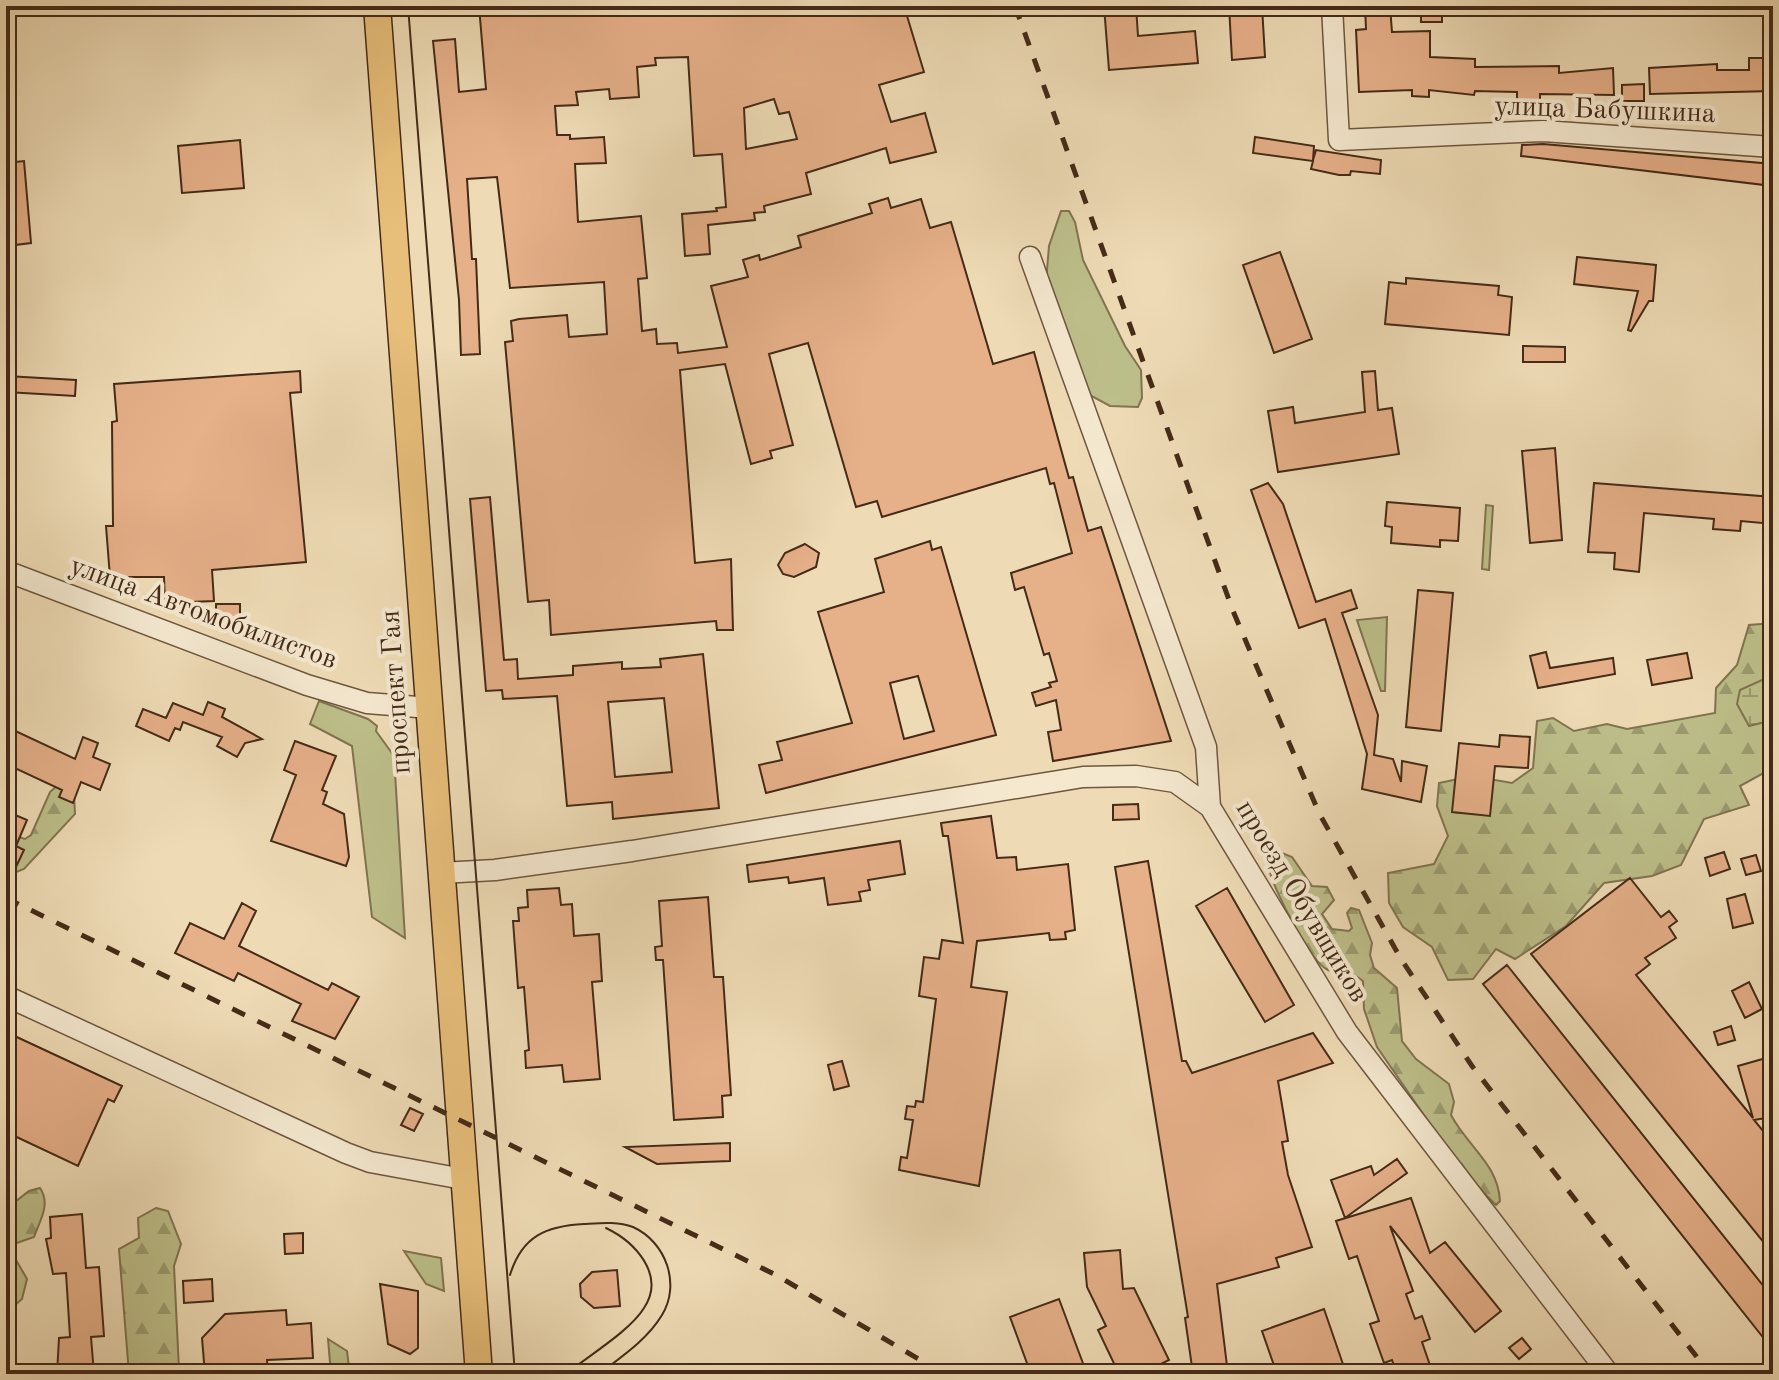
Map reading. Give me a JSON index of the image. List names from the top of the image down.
{
  "streets": {
    "main road": ["проспект Гая"],
    "street": ["улица Бабушкина", "улица Автомобилистов", "проезд Обувщиков"]
  },
  "crossings": [
    ["улица Автомобилистов", "проспект Гая"]
  ]
}
